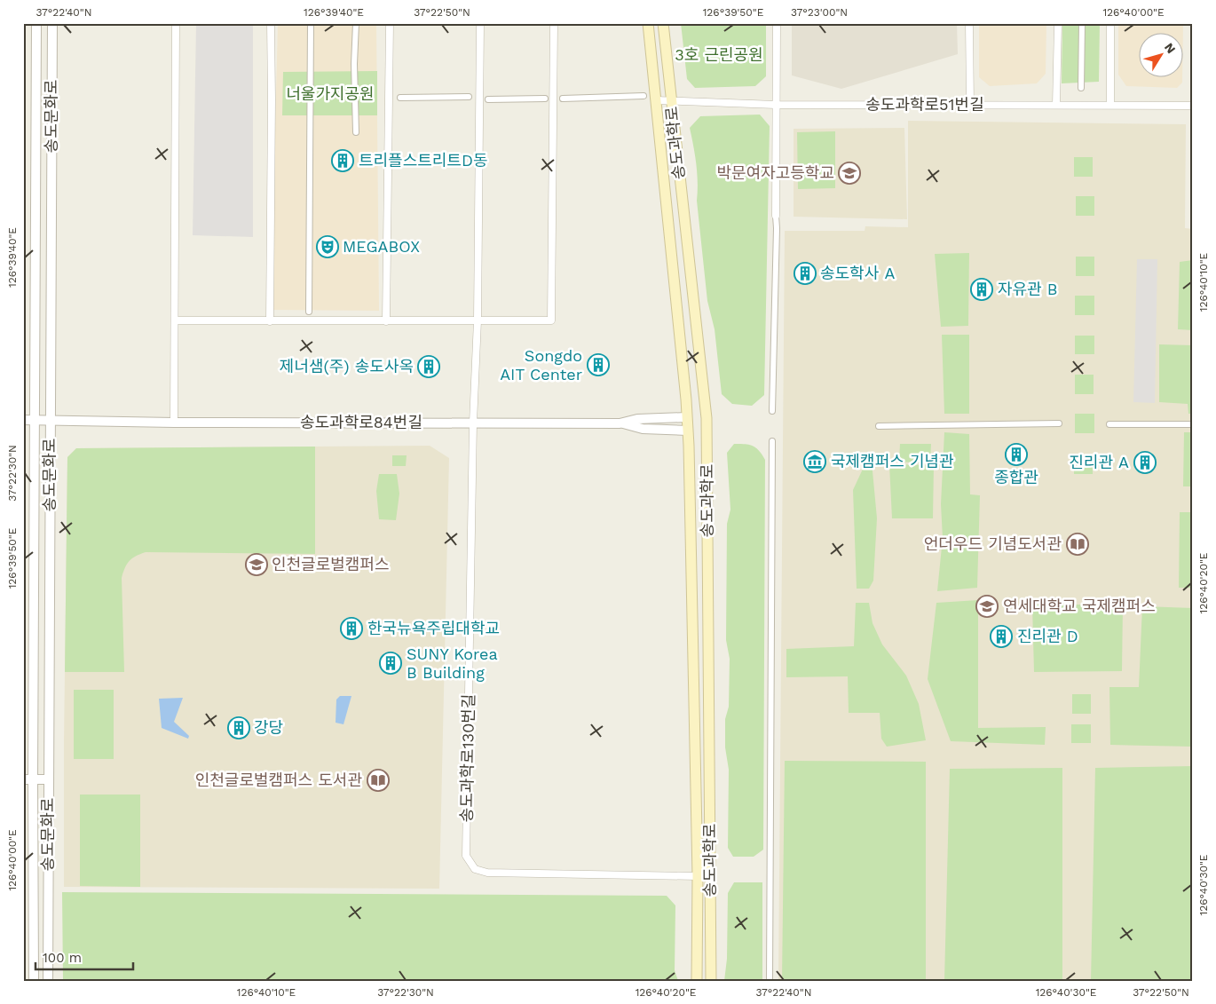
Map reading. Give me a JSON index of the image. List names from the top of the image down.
{
  "streets": {
    "main road": ["송도과학로"],
    "street": [
      "송도과학로51번길",
      "송도문화로",
      "송도과학로84번길",
      "송도과학로130번길"
    ]
  },
  "crossings": [
    ["송도과학로51번길", "송도과학로"],
    ["송도문화로", "송도과학로84번길"],
    ["송도과학로", "송도과학로84번길"],
    ["송도과학로", "송도과학로130번길"],
    ["송도과학로84번길", "송도과학로130번길"]
  ],
  "parks": ["3호 근린공원", "너울가지공원"],
  "places": {
    "building": [
      "트리플스트리트D동",
      "송도학사 A",
      "자유관 B",
      "Songdo AIT Center",
      "제너샘(주) 송도사옥",
      "종합관",
      "진리관 A",
      "한국뉴욕주립대학교",
      "진리관 D",
      "SUNY Korea B Building",
      "강당"
    ],
    "school or university": ["박문여자고등학교", "인천글로벌캠퍼스", "연세대학교 국제캠퍼스"],
    "theatre": ["MEGABOX"],
    "museum": ["국제캠퍼스 기념관"],
    "library": ["언더우드 기념도서관", "인천글로벌캠퍼스 도서관"]
  },
  "scale_bar": "100 m",
  "north": "top right",
  "coordinates": [
    "37°22'40\"N",
    "126°39'40\"E",
    "37°22'50\"N",
    "126°39'50\"E",
    "37°23'00\"N",
    "126°40'00\"E",
    "126°40'10\"E",
    "37°22'30\"N",
    "126°40'20\"E",
    "126°40'30\"E"
  ]
}
